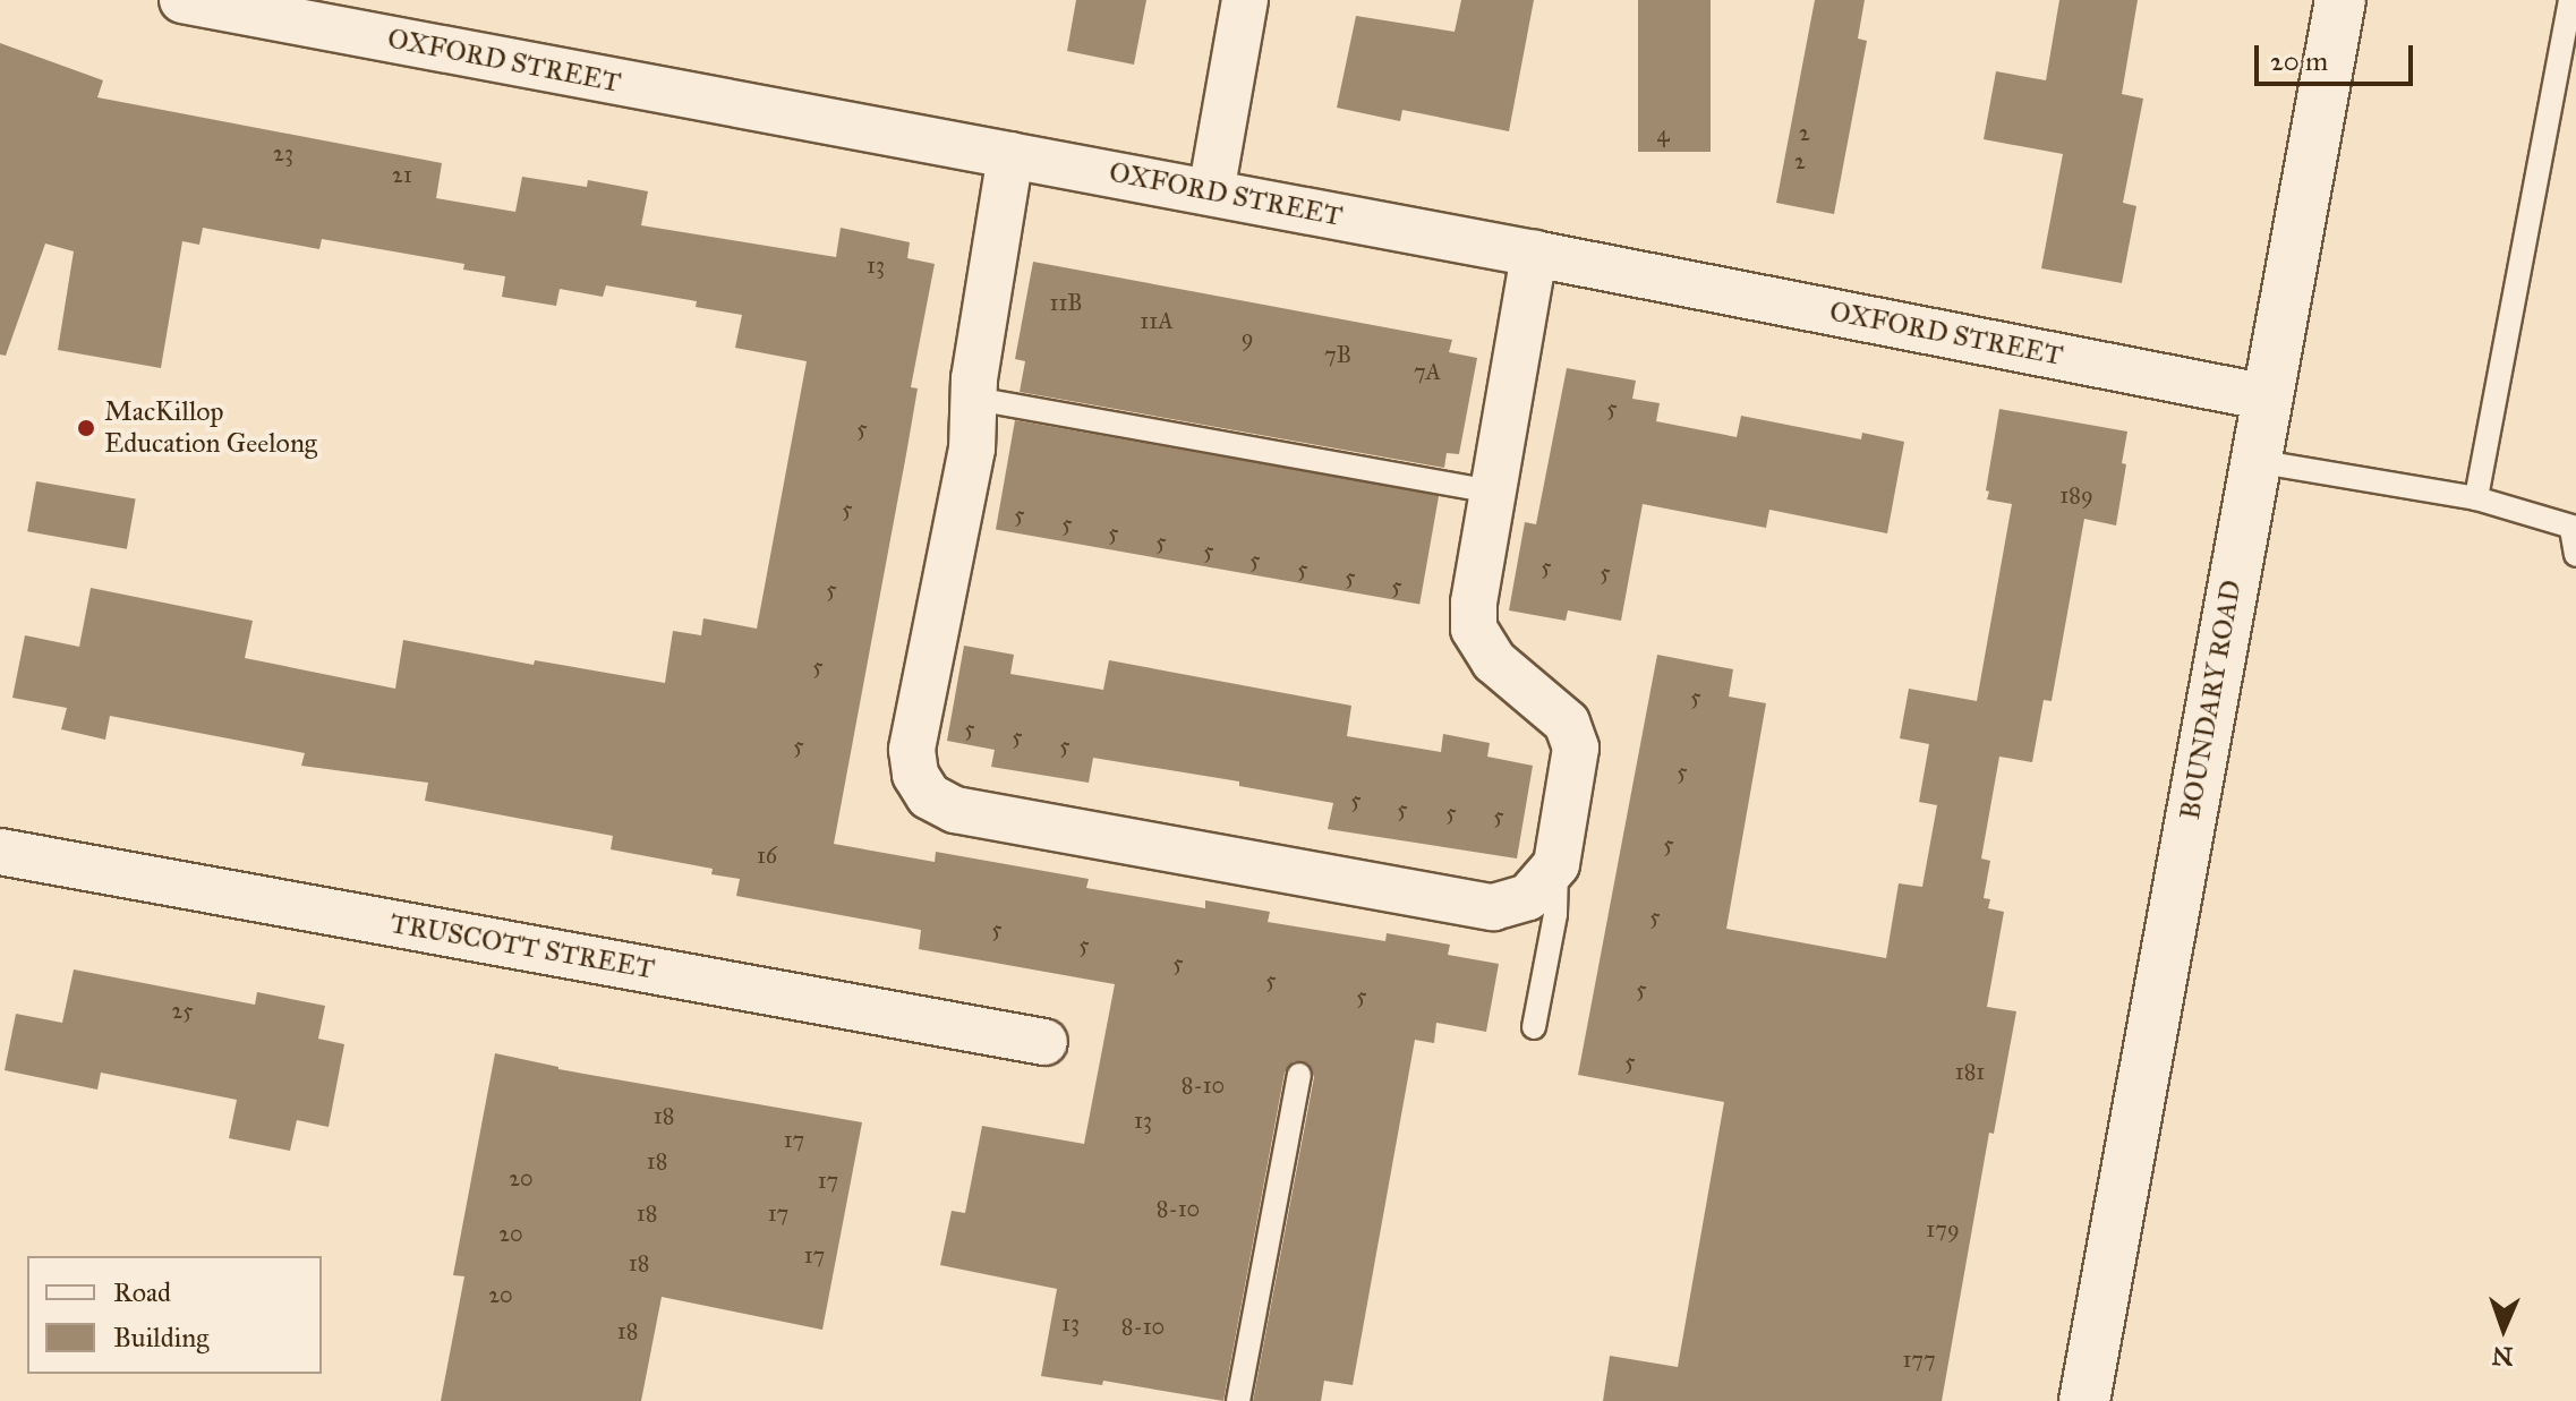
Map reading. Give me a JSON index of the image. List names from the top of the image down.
{
  "streets": {
    "main road": ["BOUNDARY ROAD"],
    "street": ["OXFORD STREET", "TRUSCOTT STREET"]
  },
  "crossings": [
    ["OXFORD STREET", "BOUNDARY ROAD"]
  ],
  "places": ["MacKillop Education Geelong"],
  "house_numbers": [
    "2",
    "4",
    "23",
    "2",
    "21",
    "13",
    "11B",
    "11A",
    "9",
    "7B",
    "7A",
    "5",
    "5",
    "189",
    "5",
    "5",
    "5",
    "5",
    "5",
    "5",
    "5",
    "5",
    "5",
    "5",
    "5",
    "5",
    "5",
    "5",
    "5",
    "5",
    "5",
    "5",
    "5",
    "5",
    "5",
    "5",
    "5",
    "5",
    "5",
    "16",
    "5",
    "5",
    "5",
    "5",
    "5",
    "5",
    "5",
    "25",
    "5",
    "181",
    "8-10",
    "18",
    "13",
    "17",
    "18",
    "20",
    "17",
    "8-10",
    "18",
    "17",
    "179",
    "20",
    "17",
    "18",
    "20",
    "13",
    "8-10",
    "18",
    "177"
  ],
  "legend": ["Road", "Building"],
  "scale_bar": "20 m",
  "north": "bottom"
}
